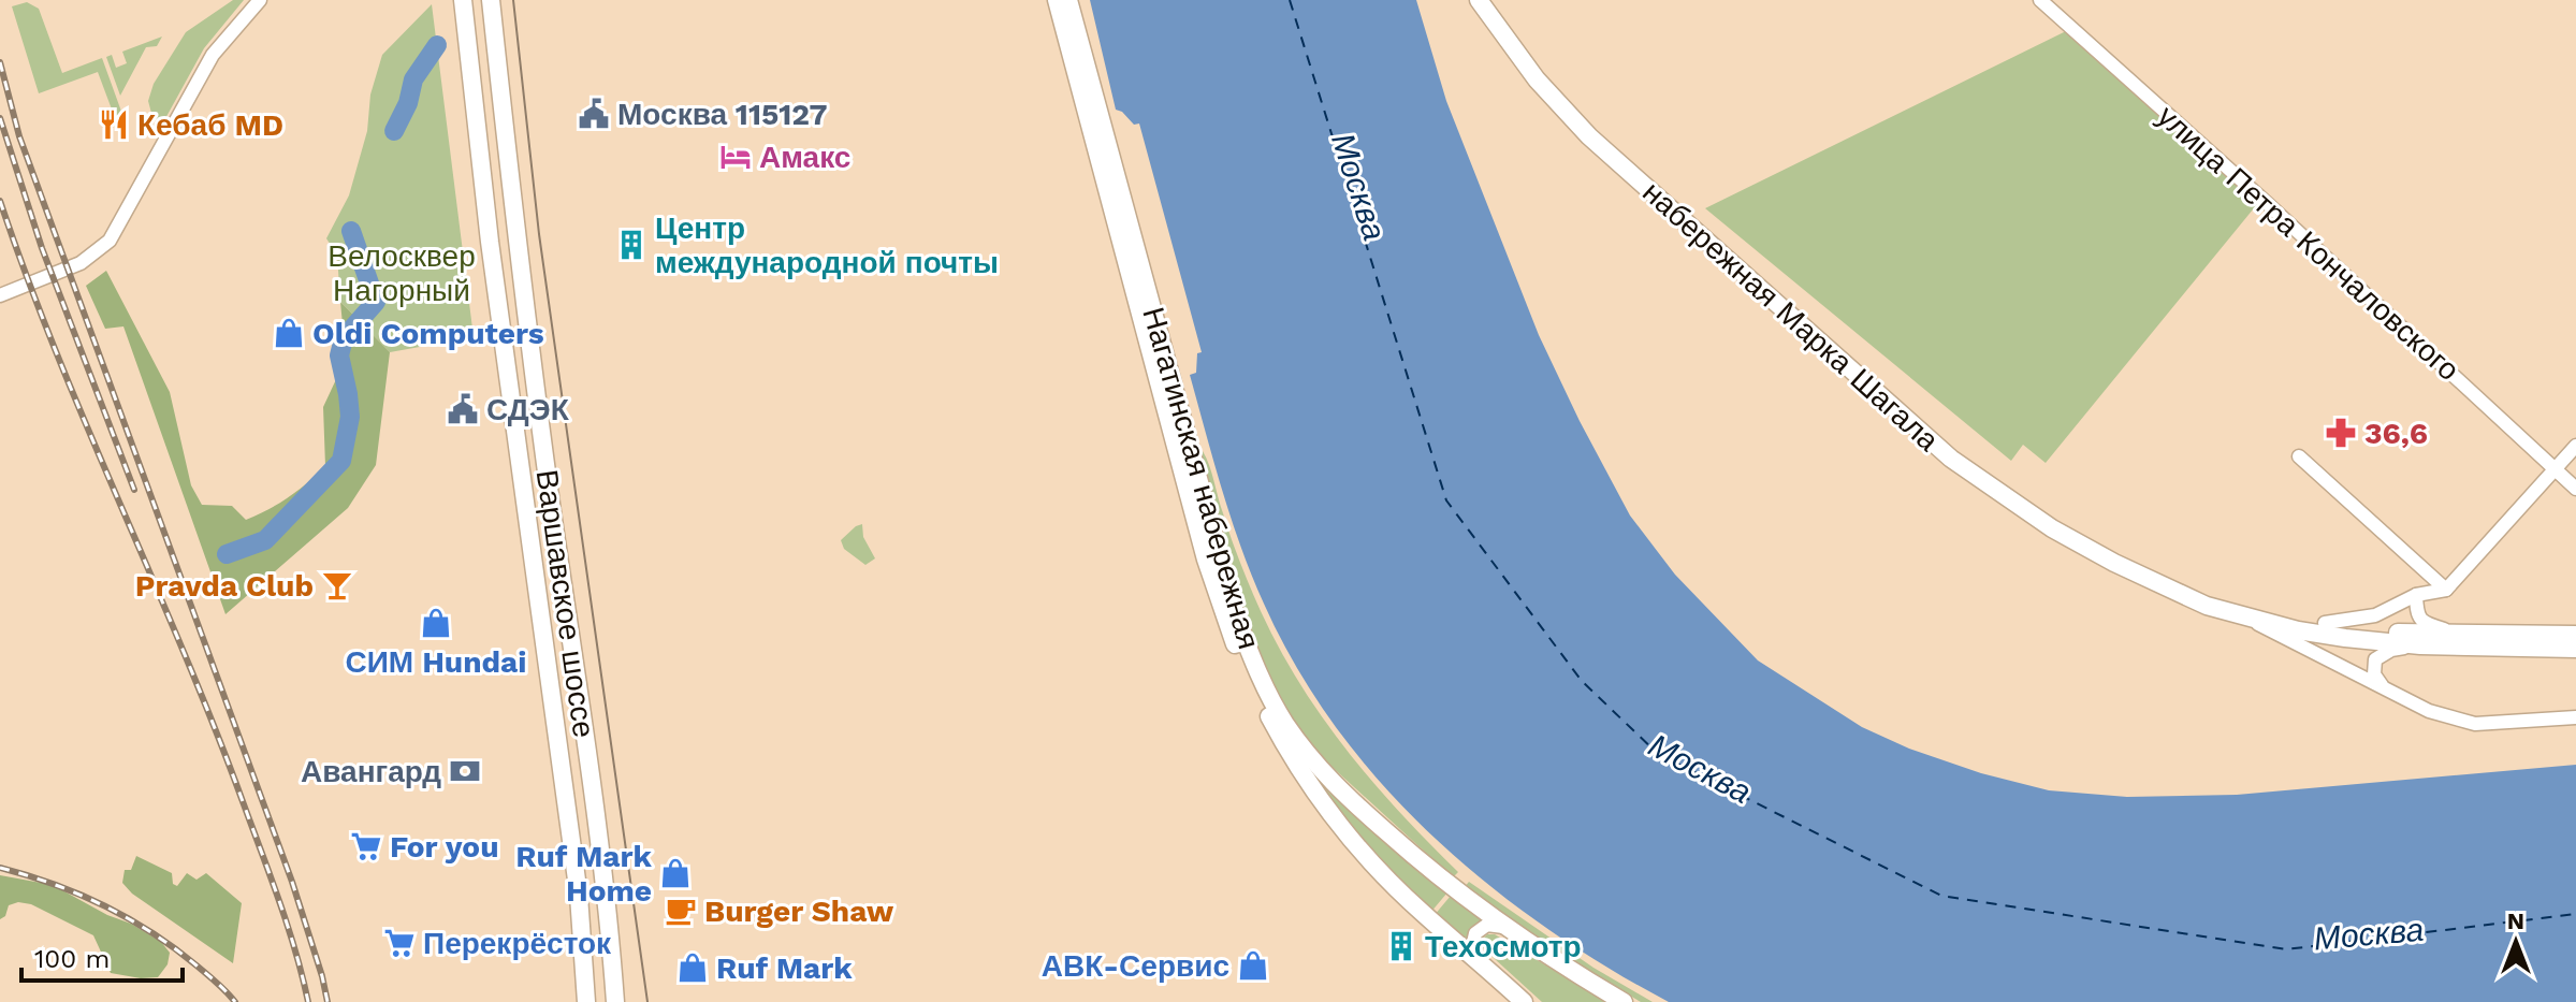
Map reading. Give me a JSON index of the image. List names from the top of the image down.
{
  "streets": {
    "main road": ["набережная Марка Шагала", "Нагатинская набережная", "Варшавское шоссе"],
    "street": ["улица Петра Кончаловского"]
  },
  "water": ["Москва"],
  "parks": ["Велосквер Нагорный"],
  "places": {
    "public building": ["Москва 115127", "СДЭК"],
    "restaurant": ["Кебаб MD"],
    "hotel": ["Амакс"],
    "building": ["Центр международной почты", "Техосмотр"],
    "shop": [
      "Oldi Computers",
      "СИМ Hundai",
      "Ruf Mark Home",
      "АВК-Сервис",
      "Ruf Mark"
    ],
    "pharmacy": ["36,6"],
    "bar": ["Pravda Club"],
    "bank": ["Авангард"],
    "supermarket": ["For you", "Перекрёсток"],
    "cafe": ["Burger Shaw"]
  },
  "scale_bar": "100 m",
  "north": "top"
}
